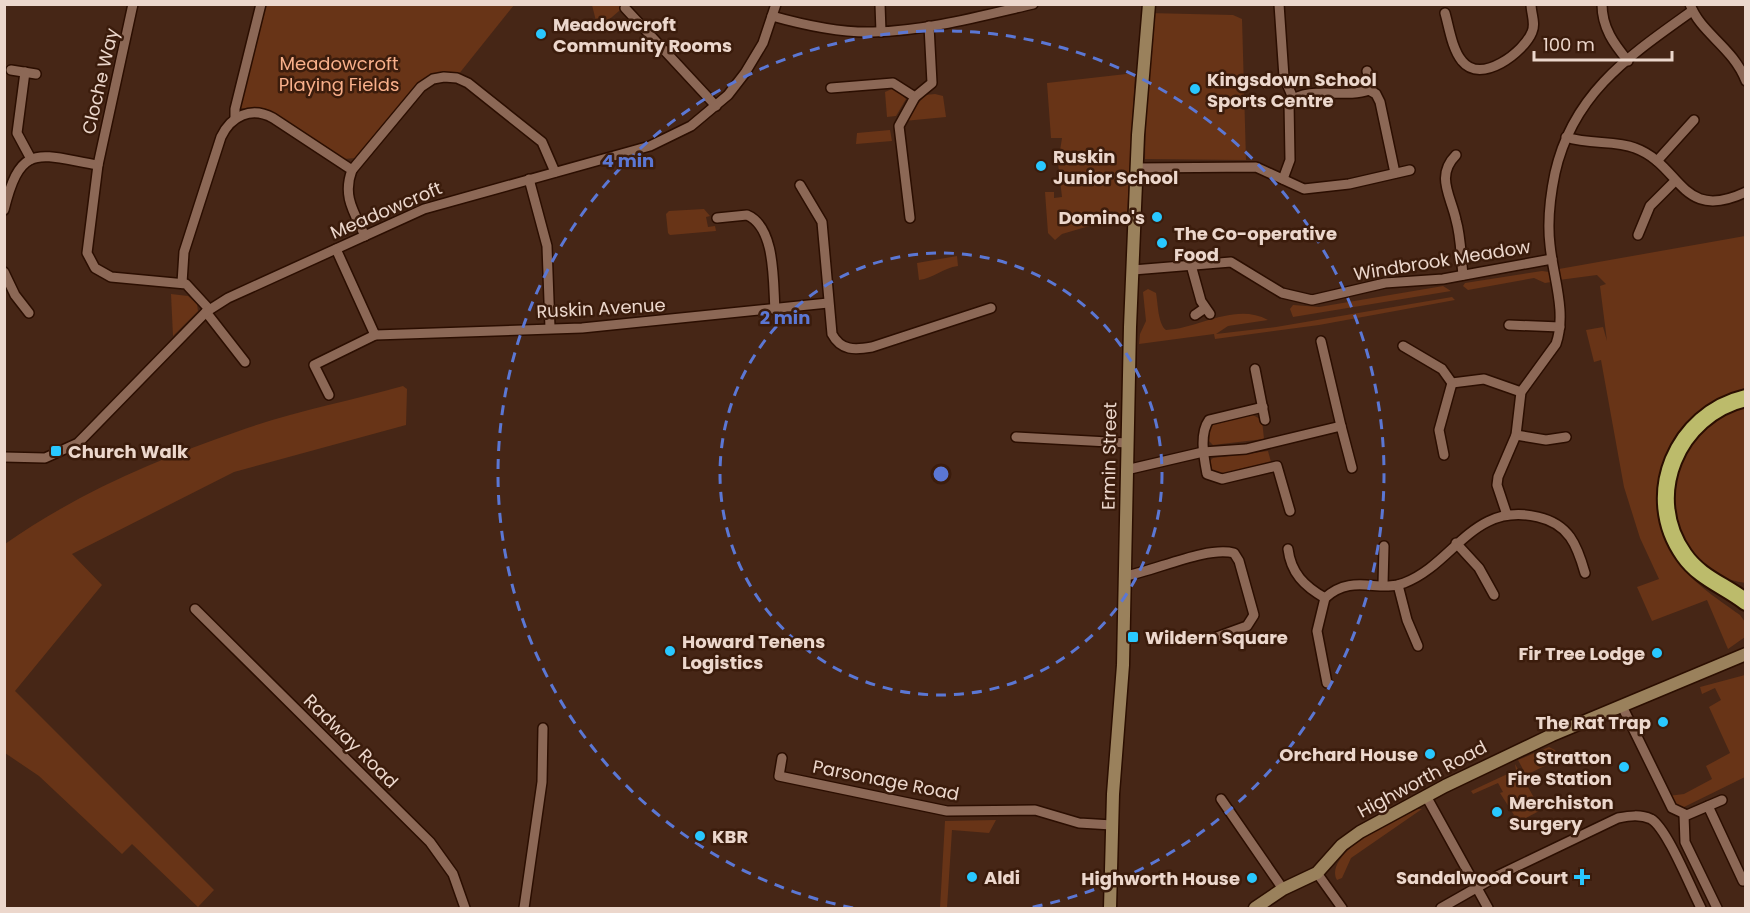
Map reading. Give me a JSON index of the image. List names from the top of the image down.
{
  "streets": {
    "main road": ["Ermin Street", "Highworth Road"],
    "street": [
      "Cloche Way",
      "Meadowcroft",
      "Windbrook Meadow",
      "Ruskin Avenue",
      "Radway Road",
      "Parsonage Road"
    ]
  },
  "crossings": [
    ["Windbrook Meadow", "Ermin Street"],
    ["Ermin Street", "Parsonage Road"]
  ],
  "parks": ["Meadowcroft Playing Fields"],
  "places": {
    "other": [
      "Meadowcroft Community Rooms",
      "Kingsdown School Sports Centre",
      "Ruskin Junior School",
      "Domino's",
      "The Co-operative Food",
      "Howard Tenens Logistics",
      "Fir Tree Lodge",
      "The Rat Trap",
      "Orchard House",
      "Stratton Fire Station",
      "Merchiston Surgery",
      "KBR",
      "Aldi",
      "Highworth House"
    ],
    "transit": ["Church Walk", "Wildern Square"],
    "health": ["Sandalwood Court"]
  },
  "scale_bar": "100 m",
  "rings": ["4 min", "2 min"]
}
